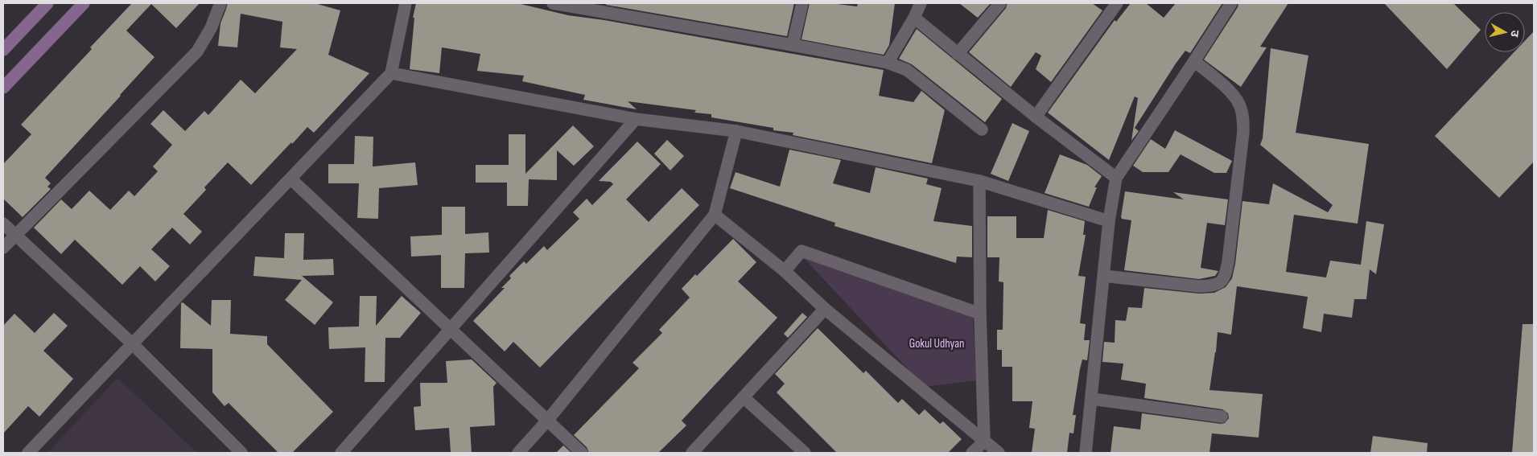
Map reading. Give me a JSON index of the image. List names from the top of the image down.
{
  "parks": ["Gokul Udhyan"],
  "north": "right"
}
